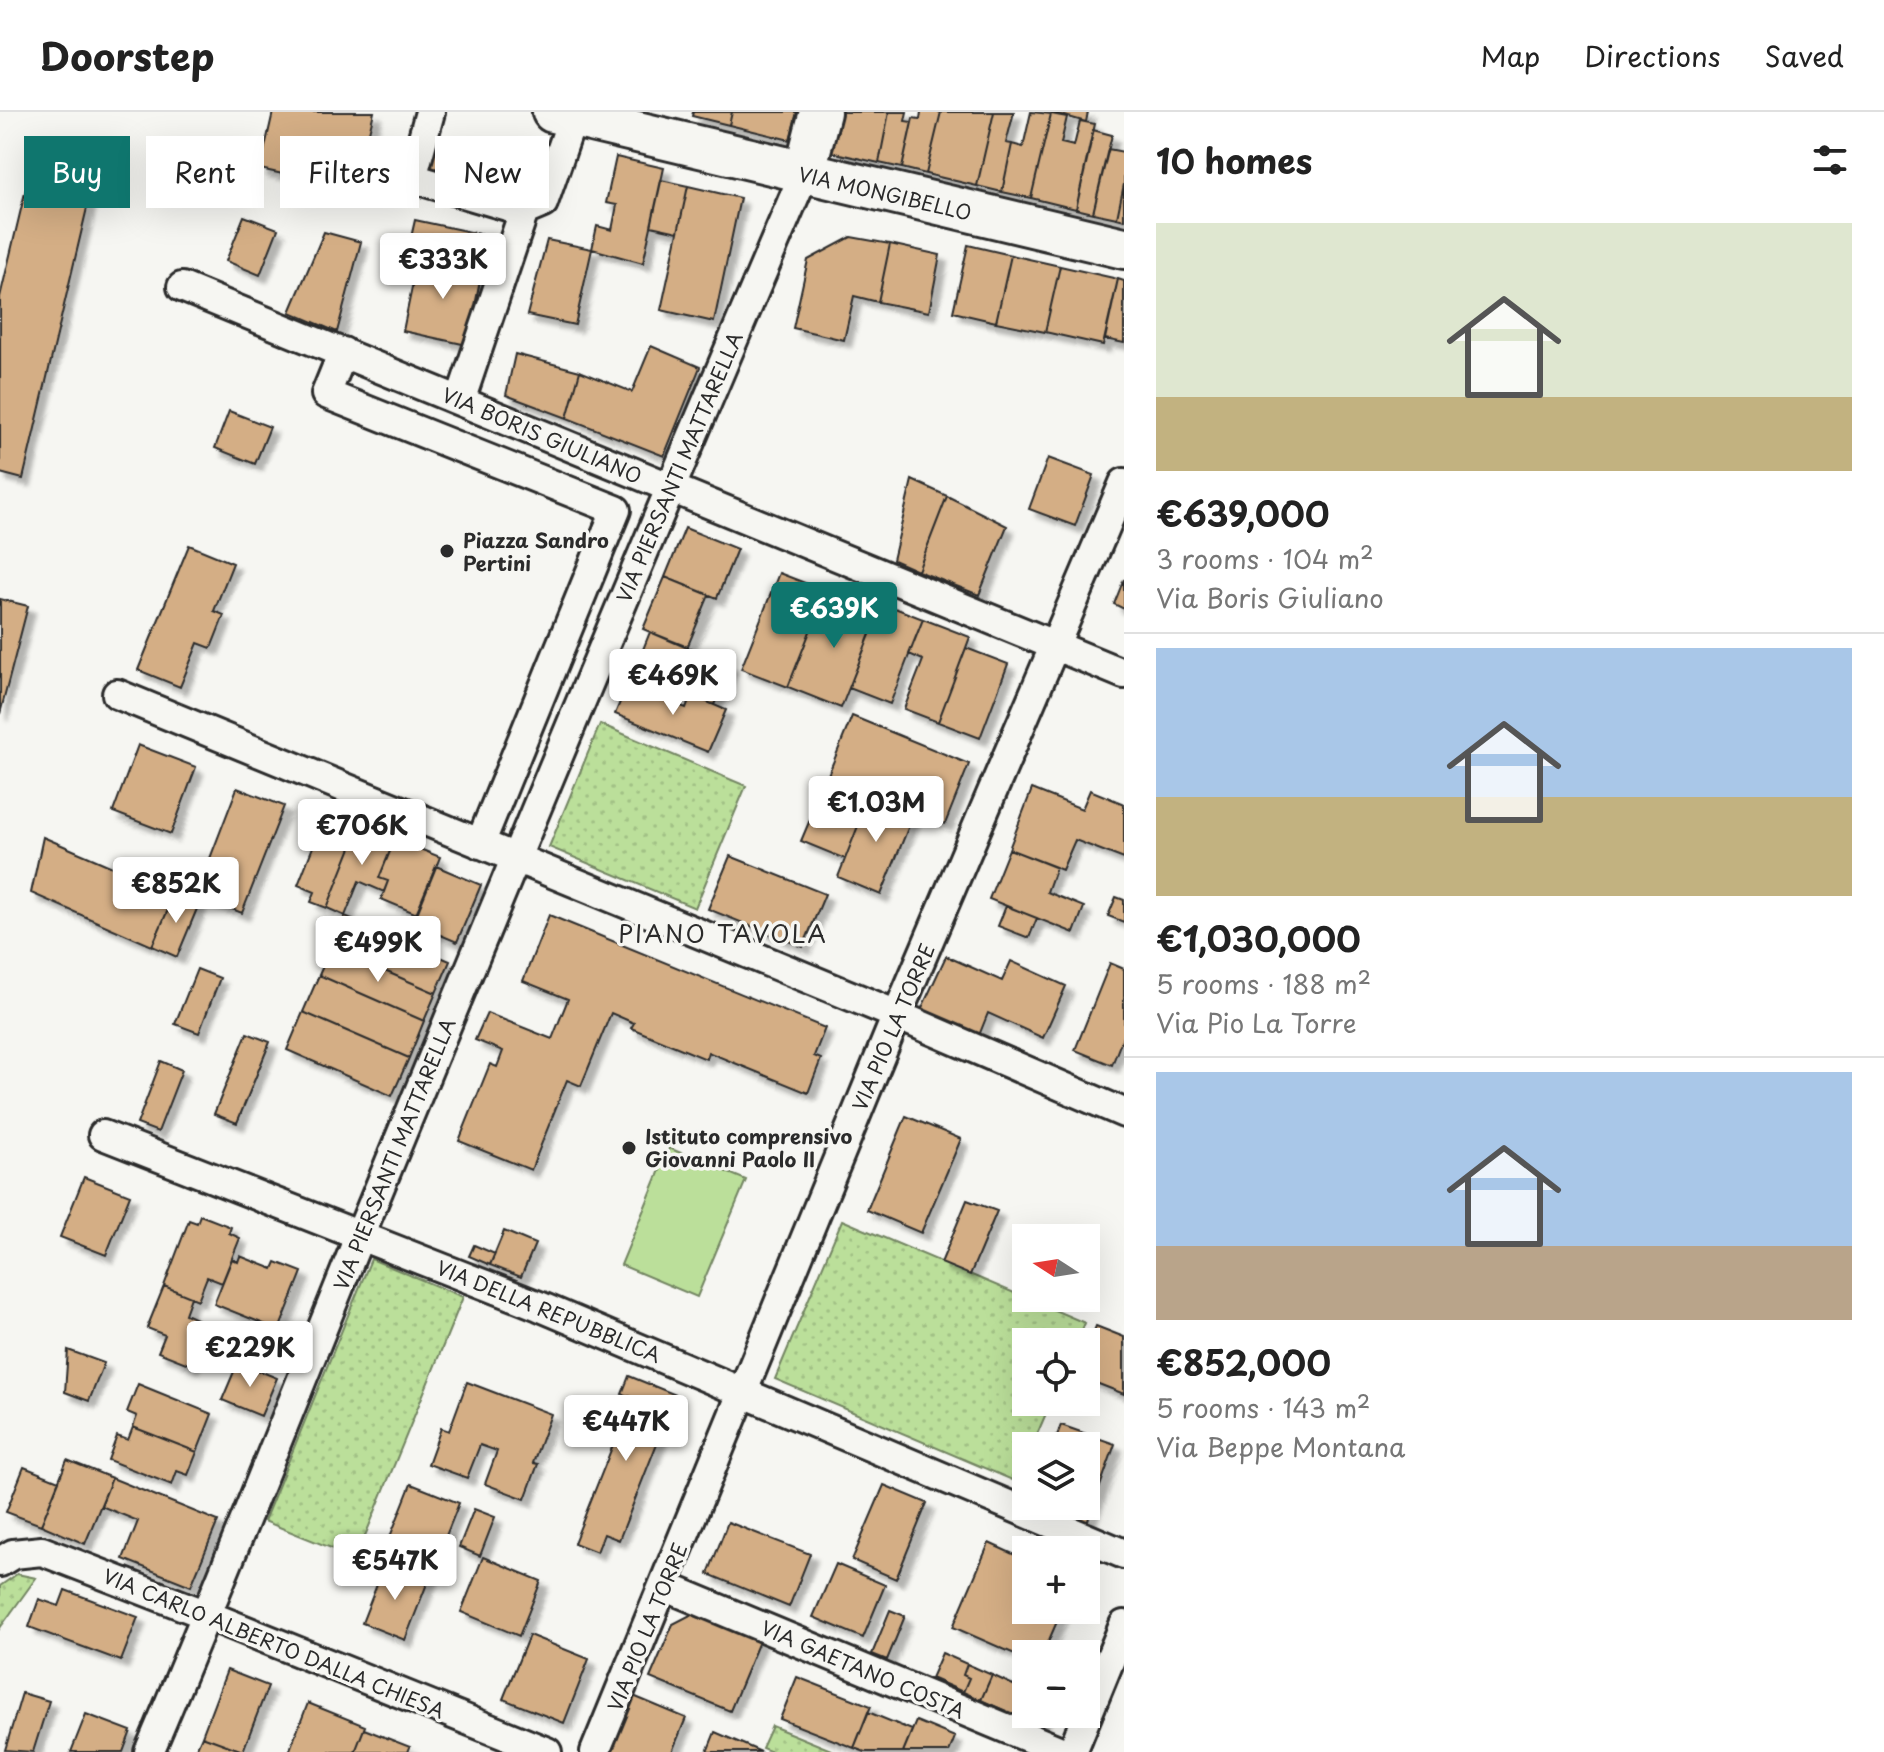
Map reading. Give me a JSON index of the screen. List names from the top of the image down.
{
  "streets": {
    "street": [
      "VIA MONGIBELLO",
      "VIA BORIS GIULIANO",
      "VIA PIERSANTI MATTARELLA",
      "VIA PIO LA TORRE",
      "VIA DELLA REPUBBLICA",
      "VIA CARLO ALBERTO DALLA CHIESA",
      "VIA GAETANO COSTA"
    ]
  },
  "crossings": [
    ["VIA MONGIBELLO", "VIA PIERSANTI MATTARELLA"],
    ["VIA BORIS GIULIANO", "VIA PIERSANTI MATTARELLA"],
    ["VIA BORIS GIULIANO", "VIA PIO LA TORRE"],
    ["VIA PIERSANTI MATTARELLA", "VIA DELLA REPUBBLICA"],
    ["VIA PIERSANTI MATTARELLA", "VIA CARLO ALBERTO DALLA CHIESA"],
    ["VIA PIO LA TORRE", "VIA DELLA REPUBBLICA"],
    ["VIA PIO LA TORRE", "VIA GAETANO COSTA"]
  ],
  "districts": ["PIANO TAVOLA"],
  "places": ["Piazza Sandro Pertini", "Istituto comprensivo Giovanni Paolo II"],
  "north": "left",
  "page": {
    "header": "Doorstep",
    "nav": ["Map", "Directions", "Saved"],
    "heading": "10 homes",
    "chip": [
      "Buy",
      "Rent",
      "Filters",
      "New"
    ],
    "list": [
      {
        "name": "€639,000",
        "note": "3 rooms · 104 m² · Via Boris Giuliano"
      },
      {
        "name": "€1,030,000",
        "note": "5 rooms · 188 m² · Via Pio La Torre"
      },
      {
        "name": "€852,000",
        "note": "5 rooms · 143 m² · Via Beppe Montana"
      }
    ],
    "price": [
      "€333K",
      "€639K",
      "€469K",
      "€1.03M",
      "€706K",
      "€852K",
      "€499K",
      "€229K",
      "€447K",
      "€547K"
    ],
    "map_buttons": ["+", "−"]
  }
}
